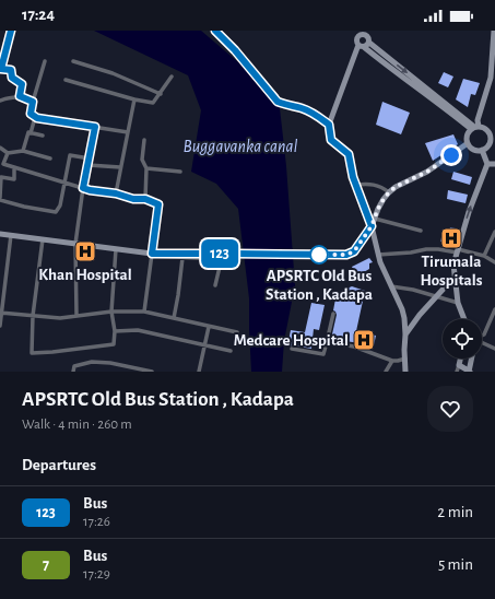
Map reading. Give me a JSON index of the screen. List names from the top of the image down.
{
  "water": ["Buggavanka canal"],
  "places": {
    "hospital": ["Tirumala Hospitals", "Khan Hospital", "Medcare Hospital"],
    "other": ["APSRTC Old Bus Station , Kadapa"]
  },
  "lines": ["bus line 123"],
  "page": {
    "status": "17:24",
    "on_map": "123",
    "heading": [
      ["APSRTC Old Bus Station , Kadapa", "Walk · 4 min · 260 m"],
      "Departures"
    ],
    "list": [
      {
        "mark": "123",
        "name": "Bus",
        "note": "17:26",
        "value": "2 min"
      },
      {
        "mark": "7",
        "name": "Bus",
        "note": "17:29",
        "value": "5 min"
      }
    ]
  }
}
